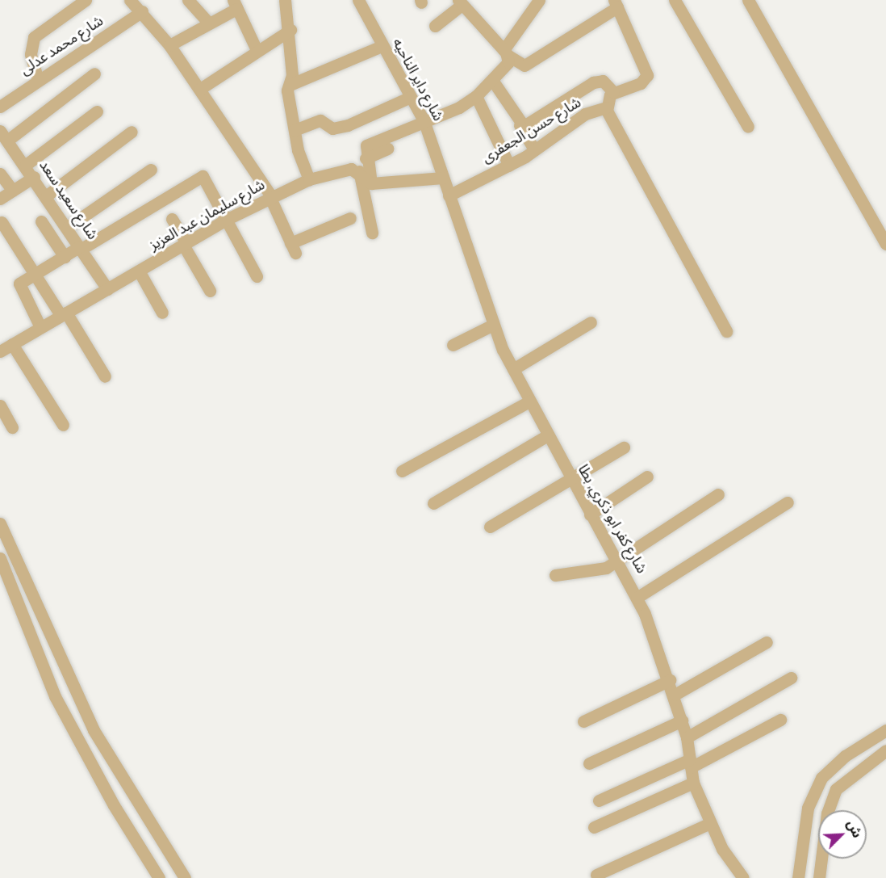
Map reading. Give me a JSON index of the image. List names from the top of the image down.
{
  "streets": {
    "street": [
      "شارع محمد عدلى",
      "شارع داير الناحيه",
      "شارع حسن الجعفرى",
      "شارع سعيد سعد",
      "شارع سليمان عبد العزيز",
      "شارع كفر ابو ذكري, بطا"
    ]
  },
  "crossings": [
    ["شارع داير الناحيه", "شارع كفر ابو ذكري, بطا"],
    ["شارع حسن الجعفرى", "شارع كفر ابو ذكري, بطا"],
    ["شارع سعيد سعد", "شارع سليمان عبد العزيز"]
  ],
  "north": "top right"
}
